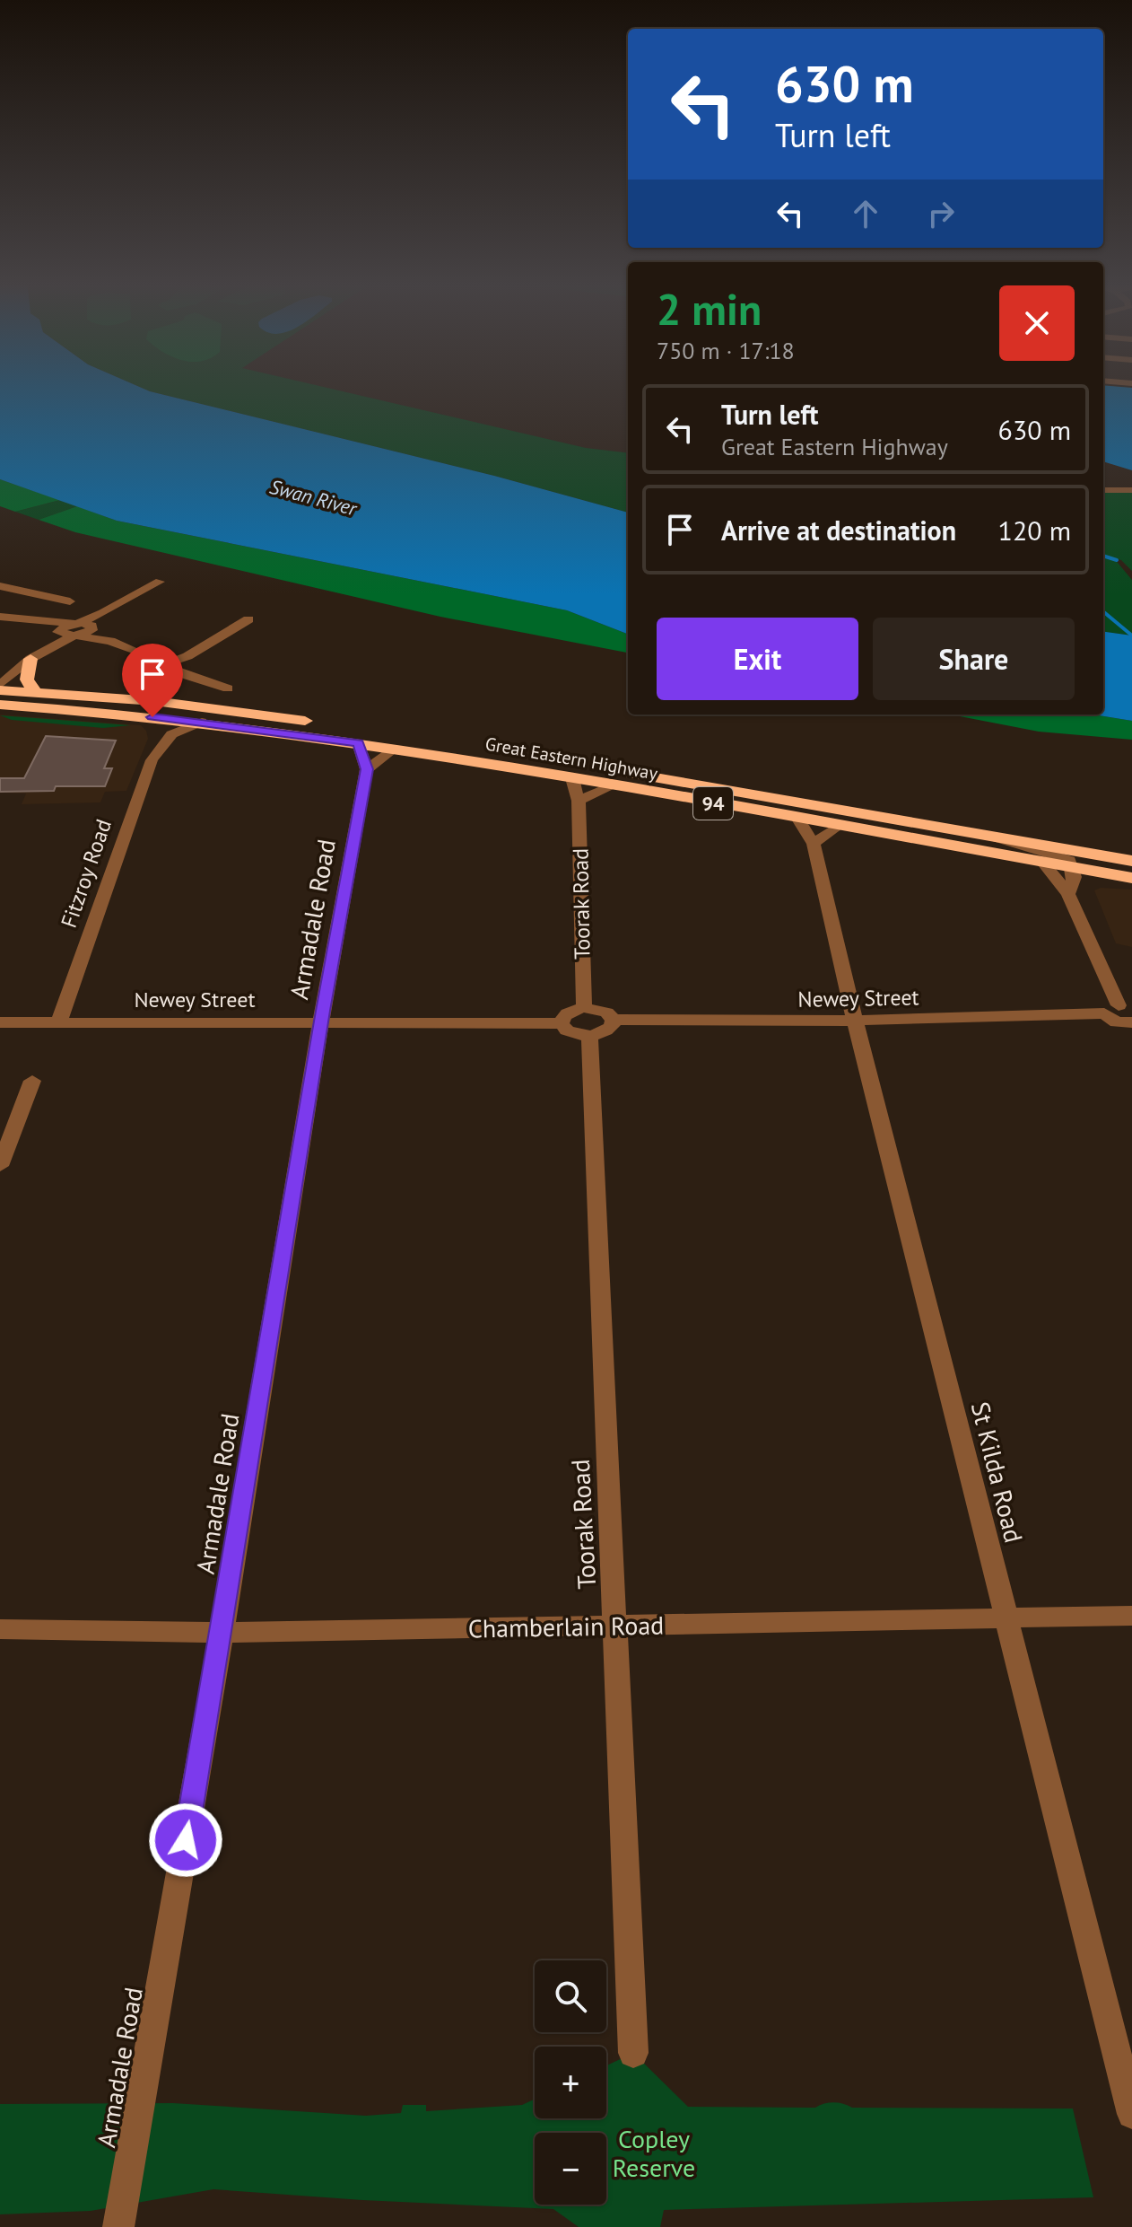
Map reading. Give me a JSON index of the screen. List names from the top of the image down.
{
  "streets": {
    "highway": ["Great Eastern Highway", "94"],
    "street": [
      "Fitzroy Road",
      "Toorak Road",
      "Armadale Road",
      "Newey Street",
      "St Kilda Road",
      "Chamberlain Road"
    ]
  },
  "crossings": [
    ["Great Eastern Highway", "Toorak Road"],
    ["Great Eastern Highway", "Armadale Road"],
    ["Great Eastern Highway", "St Kilda Road"],
    ["Fitzroy Road", "Newey Street"],
    ["Toorak Road", "Chamberlain Road"],
    ["Armadale Road", "Newey Street"],
    ["Armadale Road", "Chamberlain Road"],
    ["Newey Street", "St Kilda Road"],
    ["St Kilda Road", "Chamberlain Road"]
  ],
  "water": ["Swan River"],
  "parks": ["Copley Reserve"],
  "page": {
    "turn": ["630 m", "Turn left"],
    "heading": ["2 min", "750 m · 17:18"],
    "list": [
      {
        "name": "Turn left",
        "note": "Great Eastern Highway",
        "value": "630 m"
      },
      {
        "name": "Arrive at destination",
        "value": "120 m"
      }
    ],
    "buttons": ["Exit", "Share"],
    "map_buttons": ["+", "−"]
  }
}
